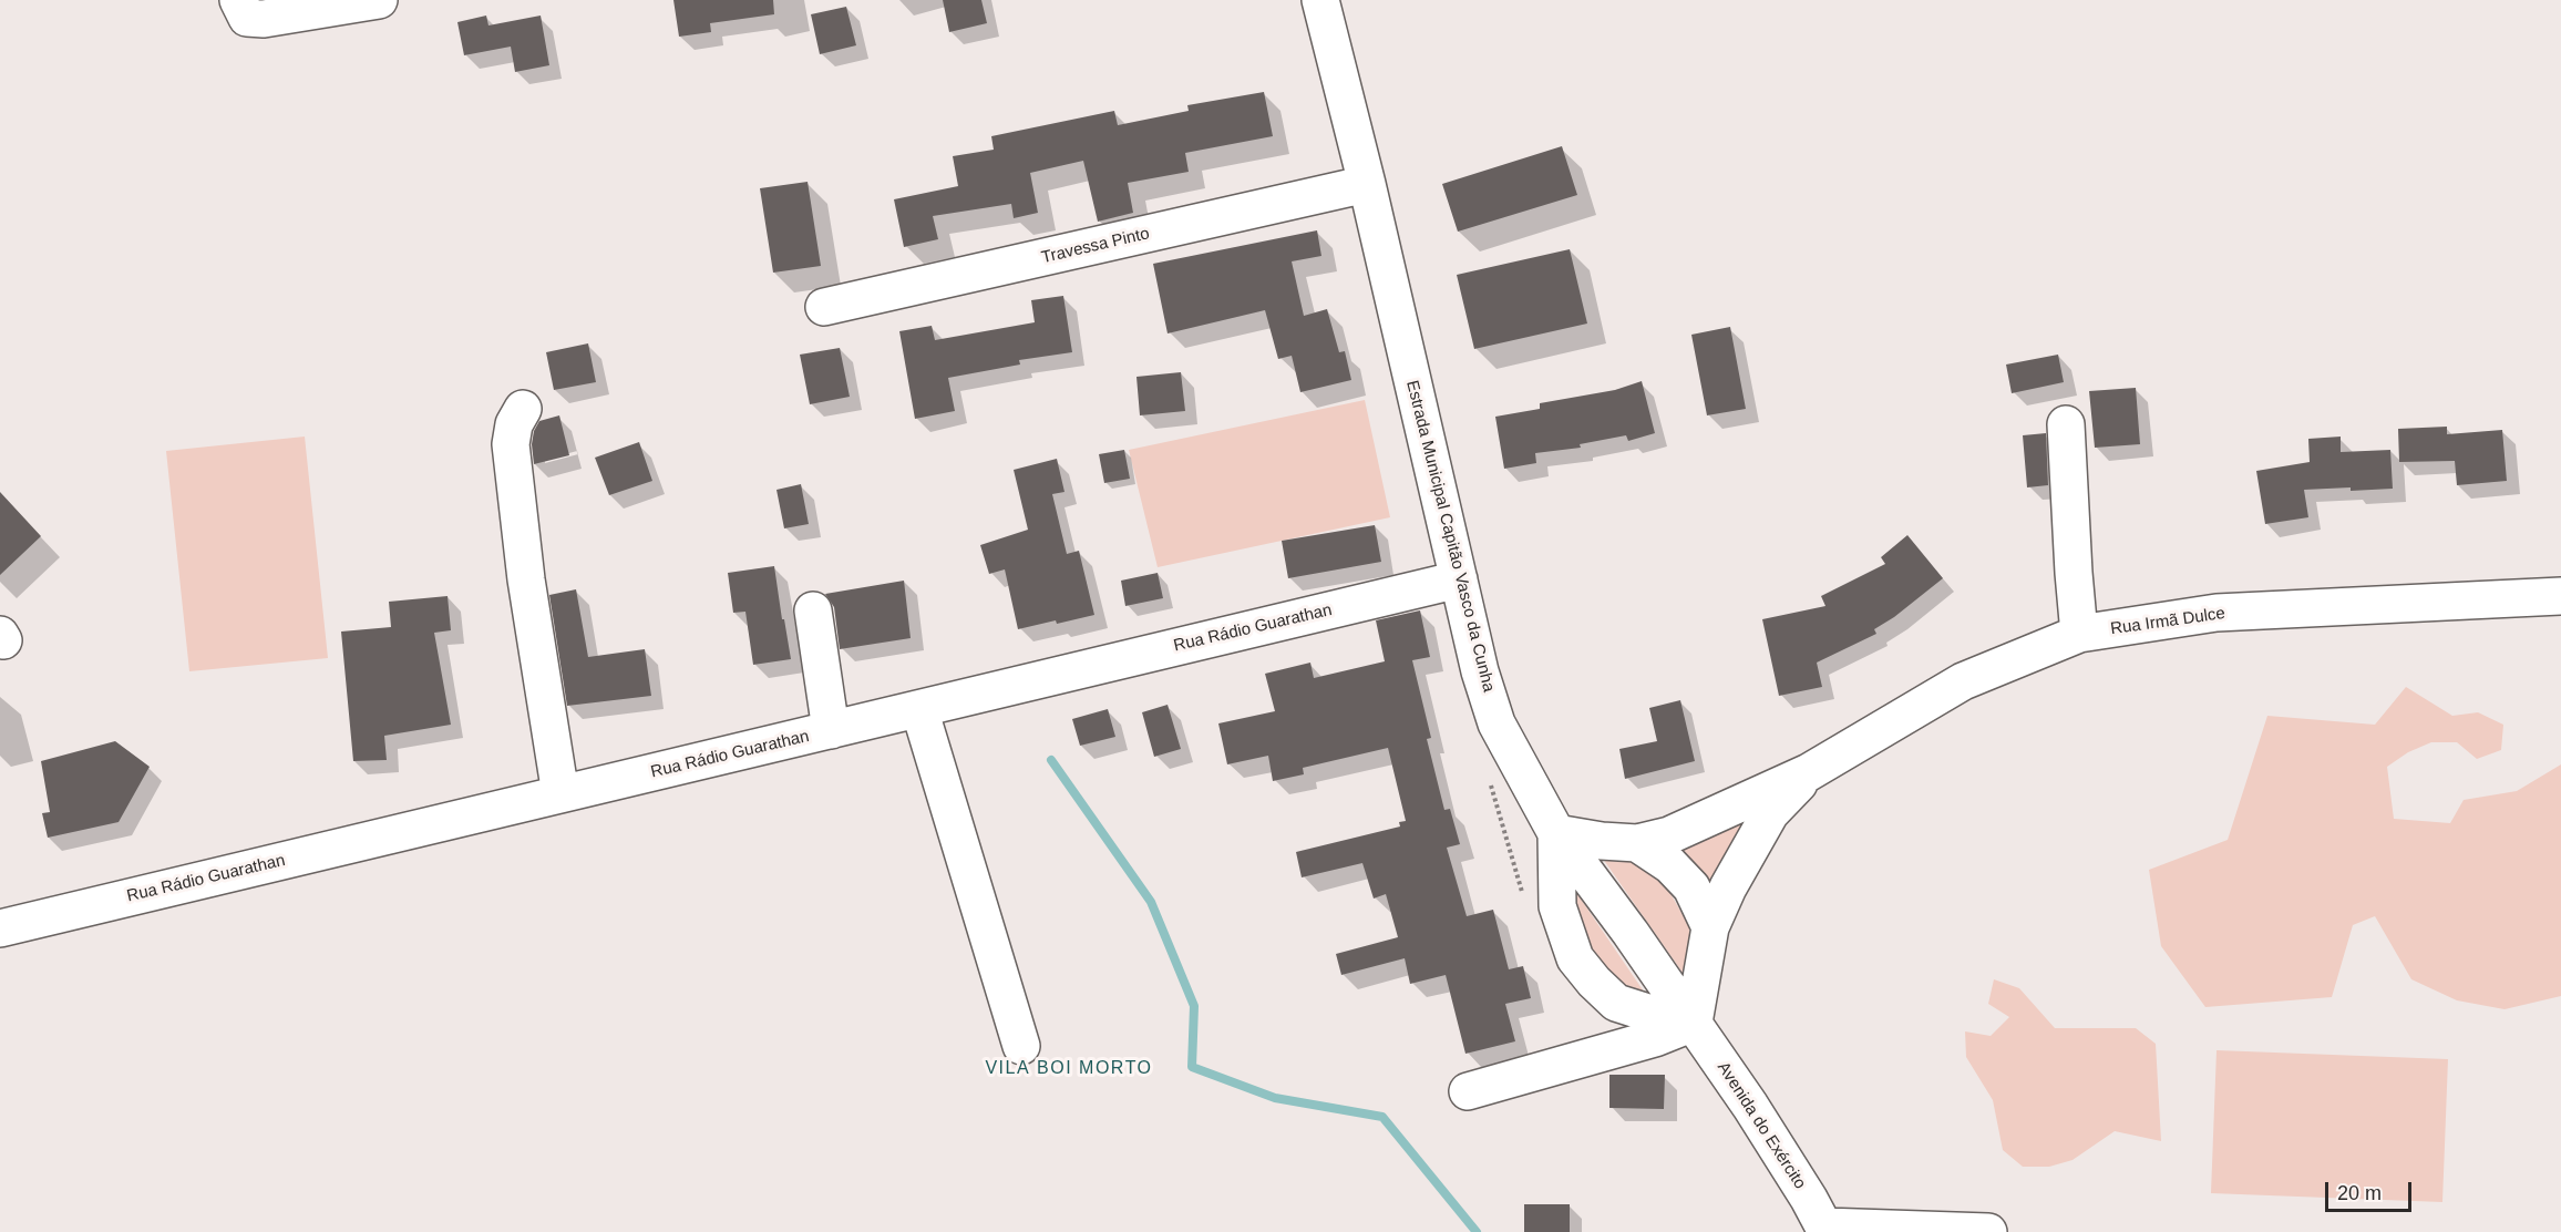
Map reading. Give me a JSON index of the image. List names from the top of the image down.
{
  "streets": {
    "street": [
      "Travessa Pinto",
      "Estrada Municipal Capitão Vasco da Cunha",
      "Rua Irmã Dulce",
      "Rua Rádio Guarathan",
      "Avenida do Exército"
    ]
  },
  "crossings": [
    ["Travessa Pinto", "Estrada Municipal Capitão Vasco da Cunha"],
    ["Estrada Municipal Capitão Vasco da Cunha", "Rua Irmã Dulce"],
    ["Estrada Municipal Capitão Vasco da Cunha", "Rua Rádio Guarathan"],
    ["Estrada Municipal Capitão Vasco da Cunha", "Avenida do Exército"],
    ["Rua Irmã Dulce", "Avenida do Exército"]
  ],
  "districts": ["VILA BOI MORTO"],
  "scale_bar": "20 m"
}
